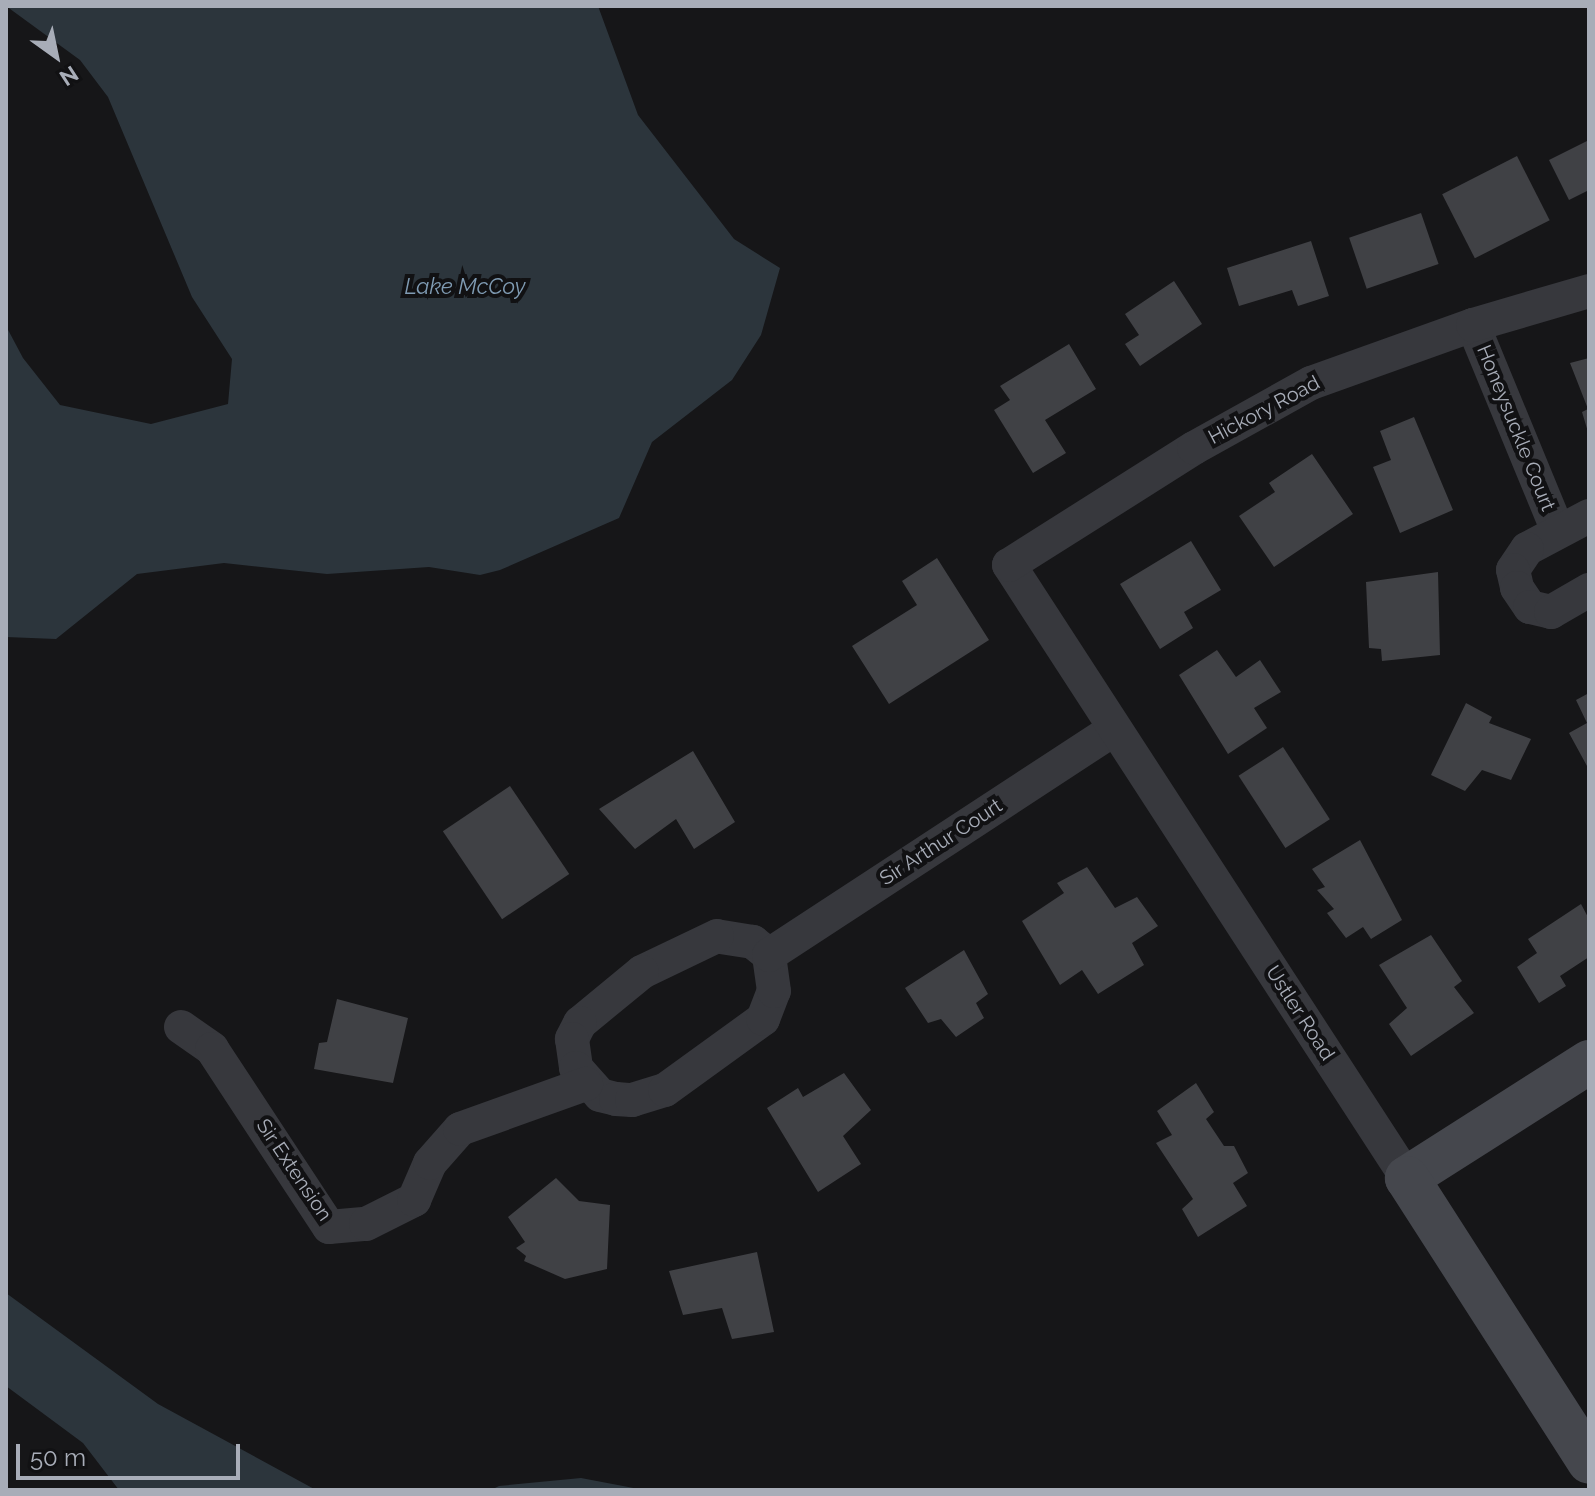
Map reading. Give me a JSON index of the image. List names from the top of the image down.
{
  "streets": {
    "street": [
      "Hickory Road",
      "Honeysuckle Court",
      "Sir Arthur Court",
      "Ustler Road",
      "Sir Extension"
    ]
  },
  "crossings": [
    ["Hickory Road", "Honeysuckle Court"],
    ["Hickory Road", "Ustler Road"],
    ["Sir Arthur Court", "Ustler Road"]
  ],
  "water": ["Lake McCoy"],
  "scale_bar": "50 m",
  "north": "bottom right"
}
